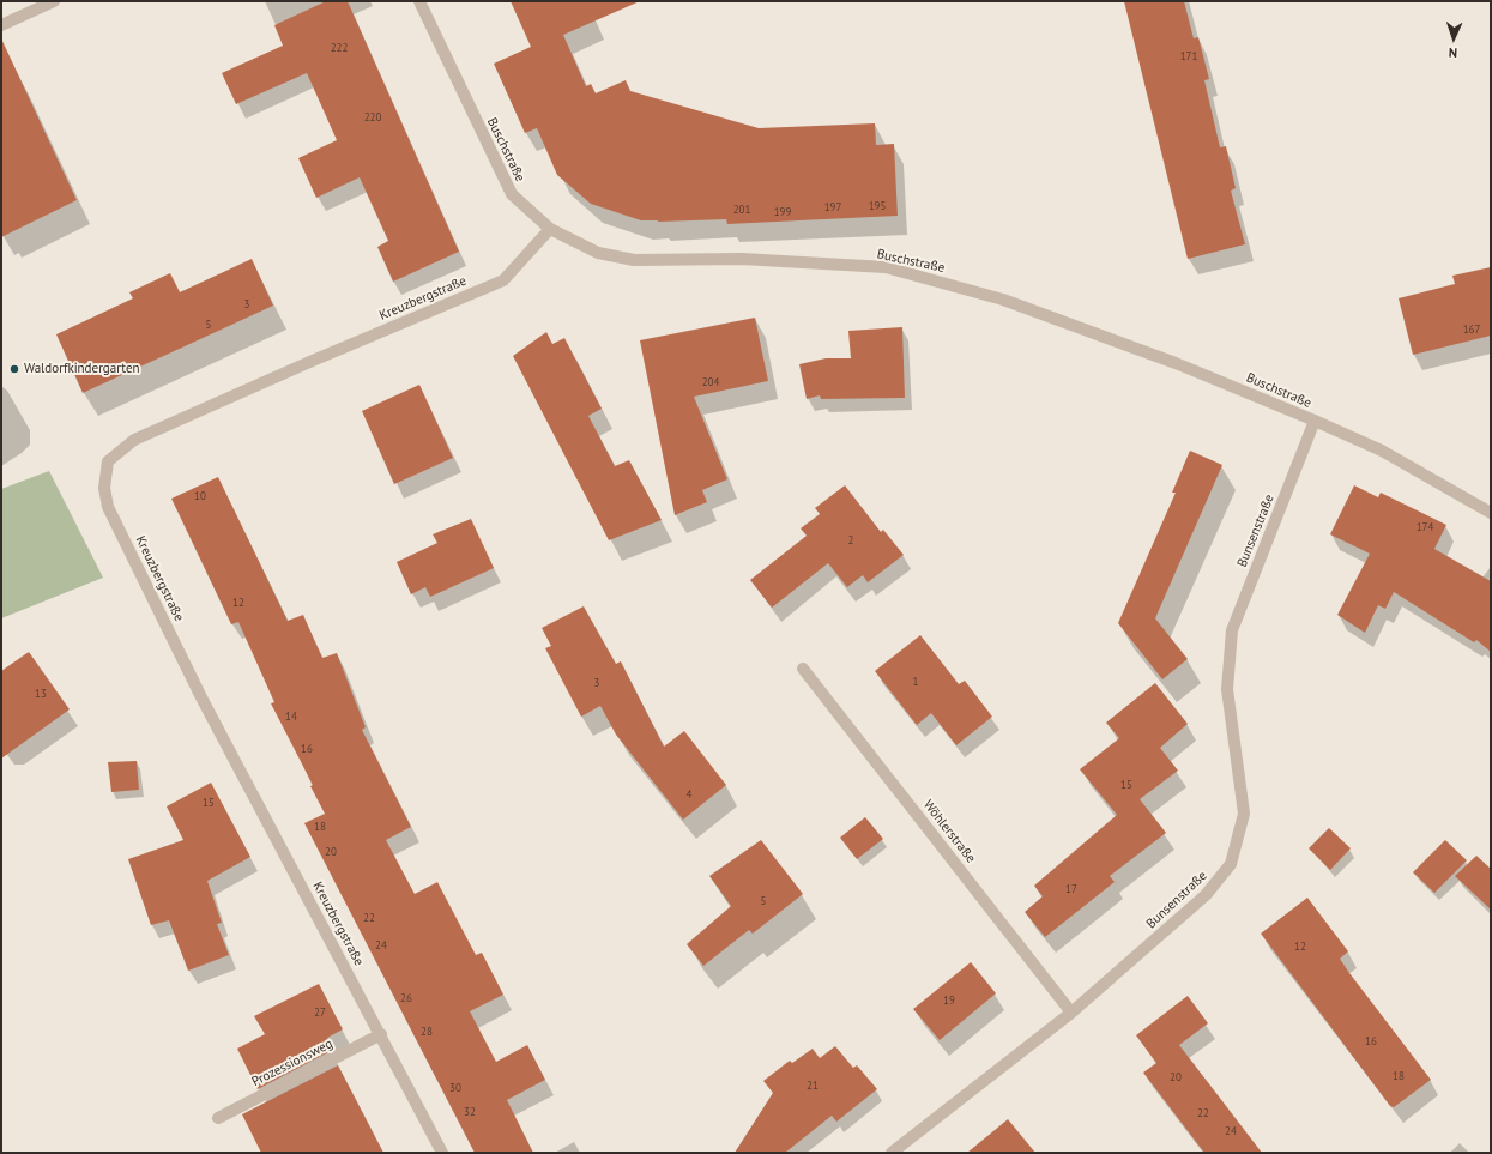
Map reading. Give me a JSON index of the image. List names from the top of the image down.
{
  "streets": {
    "street": [
      "Buschstraße",
      "Kreuzbergstraße",
      "Bunsenstraße",
      "Wöhlerstraße",
      "Prozessionsweg"
    ]
  },
  "crossings": [
    ["Buschstraße", "Kreuzbergstraße"],
    ["Buschstraße", "Bunsenstraße"],
    ["Kreuzbergstraße", "Prozessionsweg"],
    ["Bunsenstraße", "Wöhlerstraße"]
  ],
  "places": ["Waldorfkindergarten"],
  "house_numbers": [
    "222",
    "171",
    "220",
    "195",
    "197",
    "201",
    "199",
    "3",
    "5",
    "167",
    "204",
    "10",
    "174",
    "2",
    "12",
    "1",
    "3",
    "13",
    "14",
    "16",
    "15",
    "4",
    "15",
    "18",
    "20",
    "17",
    "5",
    "22",
    "24",
    "12",
    "26",
    "19",
    "27",
    "28",
    "16",
    "18",
    "20",
    "21",
    "30",
    "32",
    "22",
    "24"
  ],
  "north": "bottom"
}
